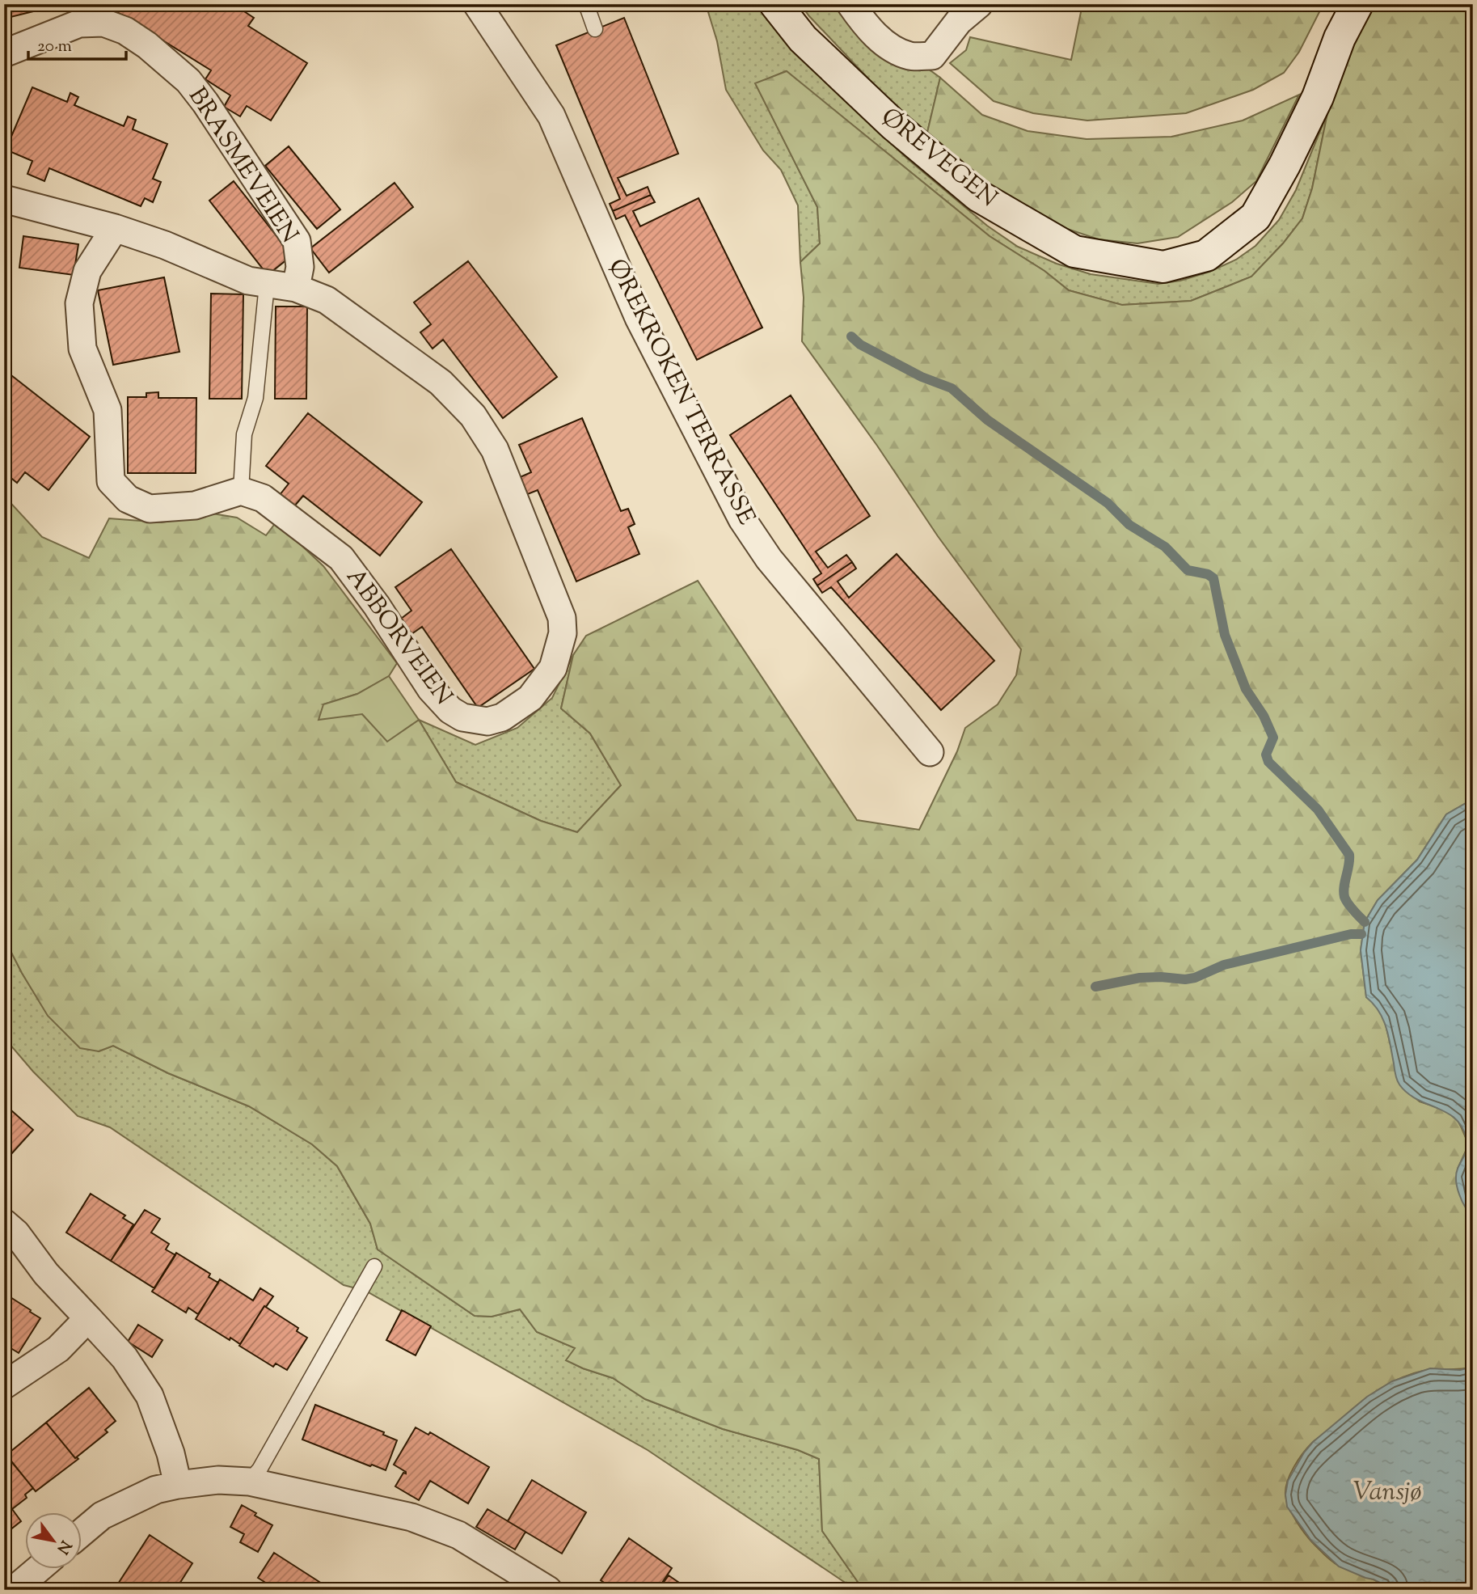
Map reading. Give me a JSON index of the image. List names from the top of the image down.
{
  "streets": {
    "street": [
      "ØREVEGEN",
      "BRASMEVEIEN",
      "ØREKROKEN TERRASSE",
      "ABBORVEIEN"
    ]
  },
  "crossings": [
    ["BRASMEVEIEN", "ABBORVEIEN"]
  ],
  "water": ["Vansjø"],
  "scale_bar": "20 m",
  "north": "bottom right"
}
